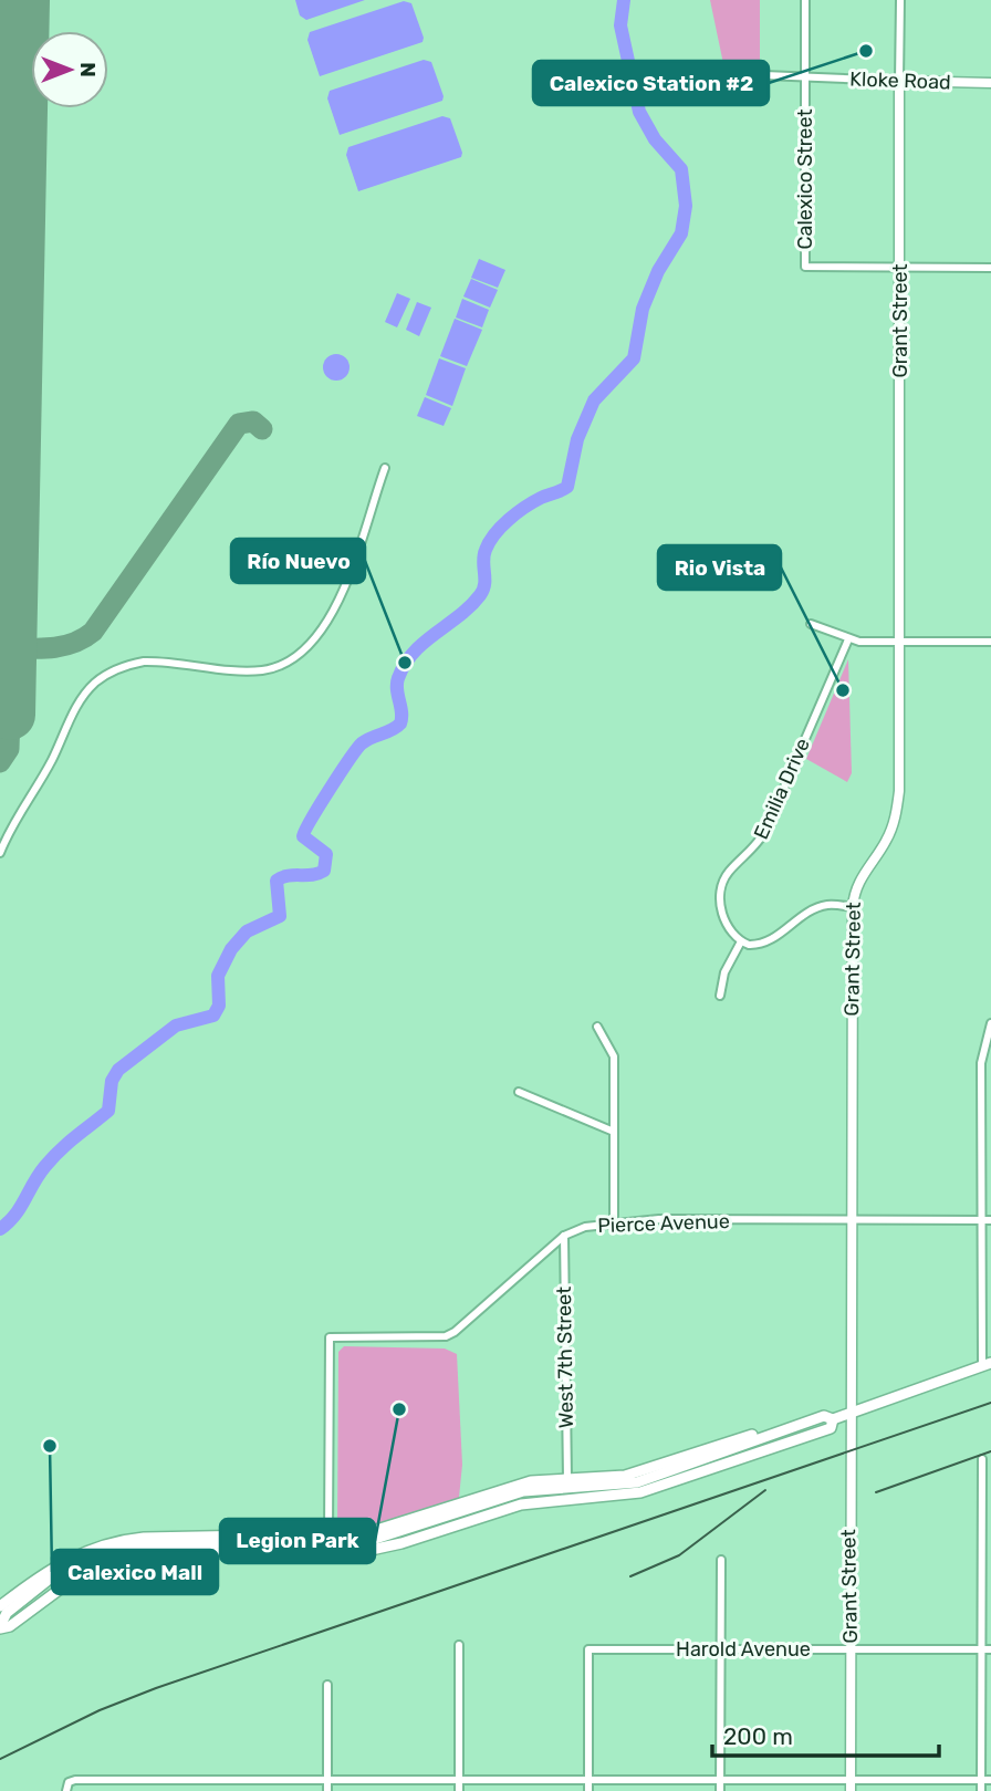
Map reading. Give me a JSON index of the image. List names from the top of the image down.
{
  "streets": {
    "street": [
      "Kloke Road",
      "Calexico Street",
      "Grant Street",
      "Emilia Drive",
      "Pierce Avenue",
      "West 7th Street",
      "Harold Avenue"
    ]
  },
  "crossings": [
    ["Kloke Road", "Calexico Street"],
    ["Kloke Road", "Grant Street"],
    ["Calexico Street", "Grant Street"],
    ["Grant Street", "Pierce Avenue"],
    ["Grant Street", "Harold Avenue"],
    ["Pierce Avenue", "West 7th Street"]
  ],
  "places": [
    "Calexico Station #2",
    "Río Nuevo",
    "Rio Vista",
    "Legion Park",
    "Calexico Mall"
  ],
  "scale_bar": "200 m",
  "north": "right"
}
